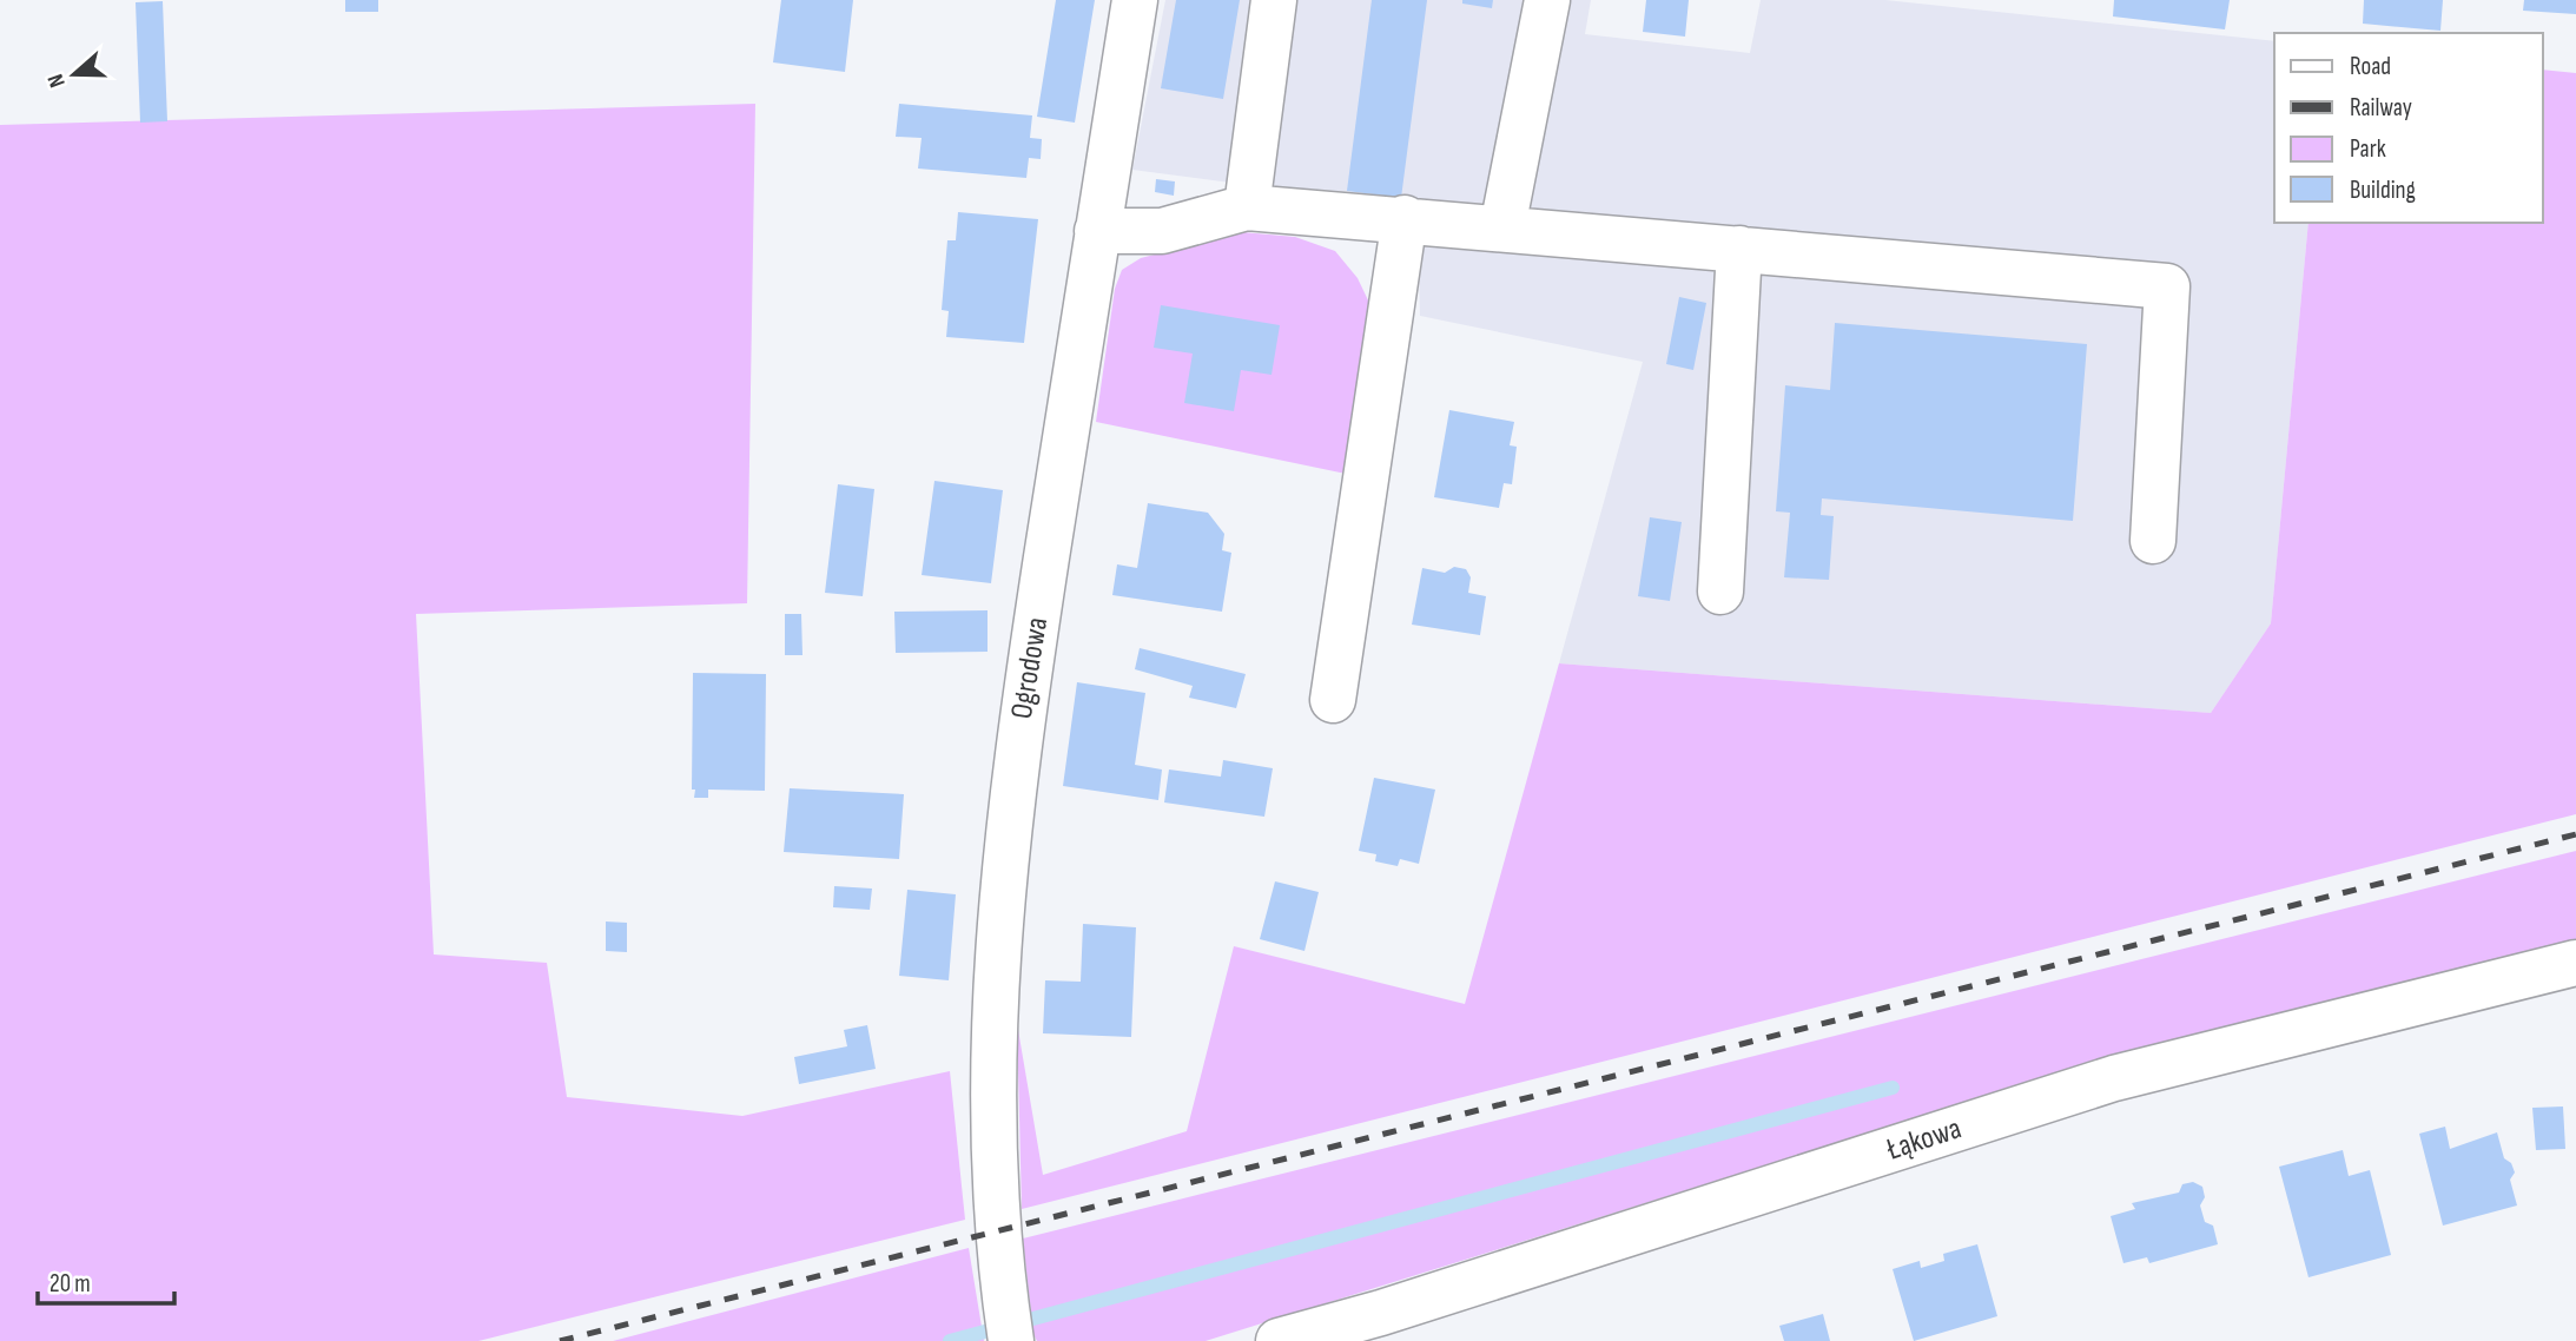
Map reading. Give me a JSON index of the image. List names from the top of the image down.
{
  "streets": {
    "street": ["Ogrodowa", "Łąkowa"]
  },
  "legend": [
    "Road",
    "Railway",
    "Park",
    "Building"
  ],
  "scale_bar": "20 m",
  "north": "left"
}
